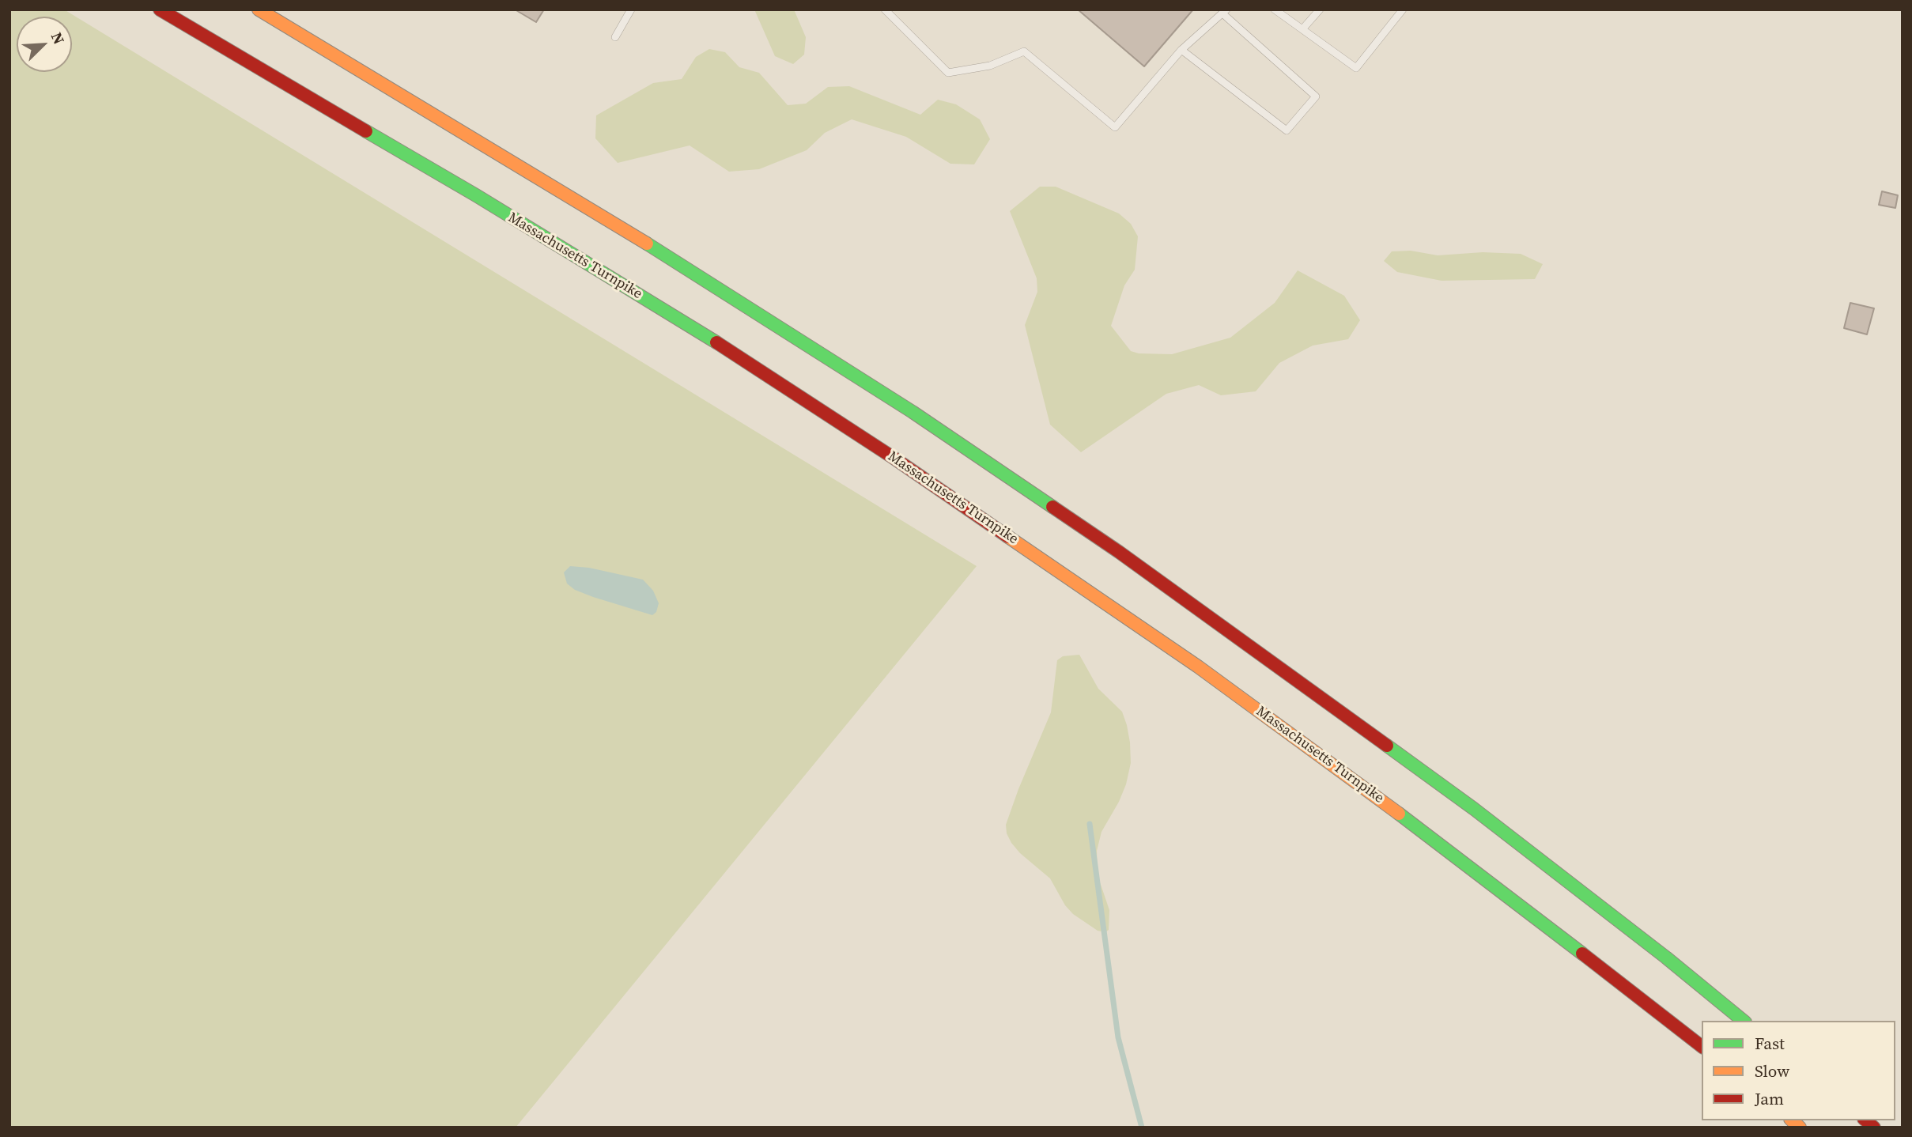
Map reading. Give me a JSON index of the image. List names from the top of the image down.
{
  "streets": {
    "highway": ["Massachusetts Turnpike"]
  },
  "legend": ["Fast", "Slow", "Jam"],
  "north": "top right"
}
